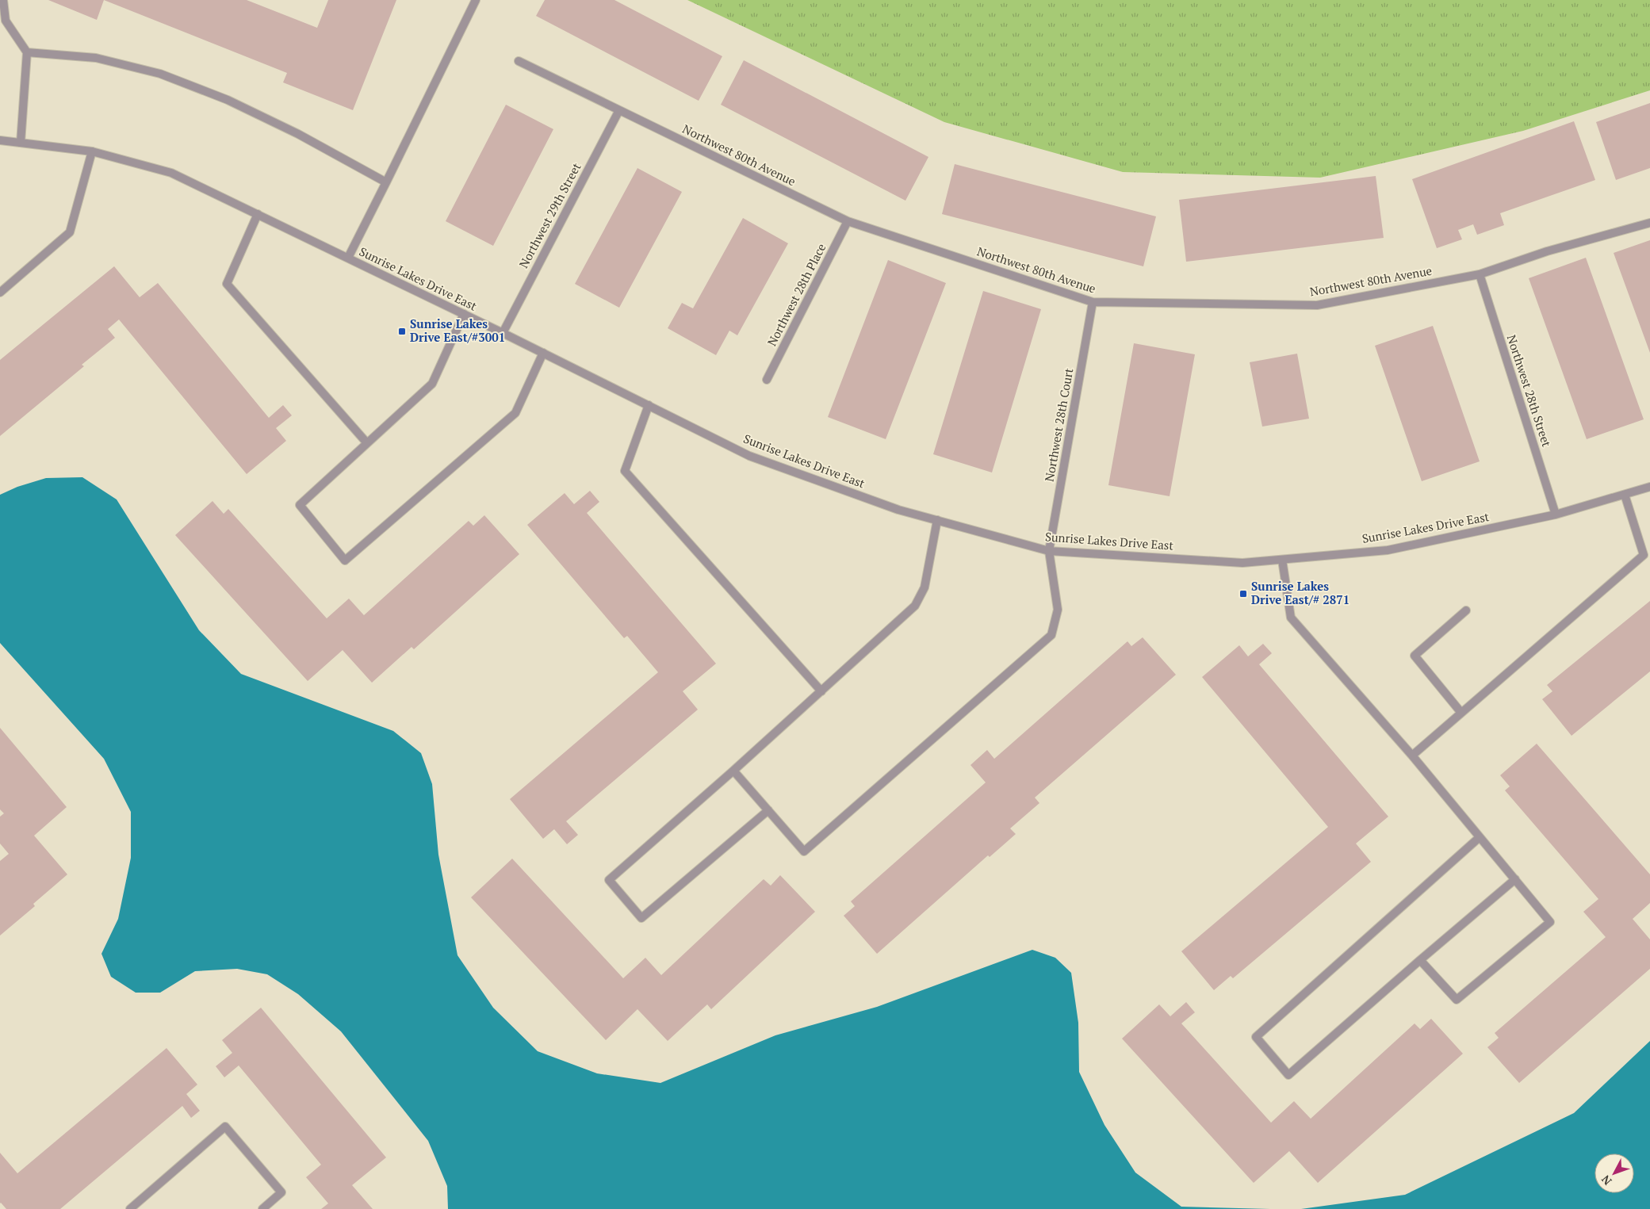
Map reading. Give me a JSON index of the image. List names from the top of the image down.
{
  "streets": {
    "street": [
      "Northwest 80th Avenue",
      "Northwest 29th Street",
      "Sunrise Lakes Drive East",
      "Northwest 28th Place",
      "Northwest 28th Street",
      "Northwest 28th Court"
    ]
  },
  "crossings": [
    ["Northwest 80th Avenue", "Northwest 29th Street"],
    ["Northwest 80th Avenue", "Northwest 28th Place"],
    ["Northwest 80th Avenue", "Northwest 28th Street"],
    ["Northwest 80th Avenue", "Northwest 28th Court"],
    ["Northwest 29th Street", "Sunrise Lakes Drive East"],
    ["Sunrise Lakes Drive East", "Northwest 28th Street"],
    ["Sunrise Lakes Drive East", "Northwest 28th Court"]
  ],
  "places": {
    "transit": ["Sunrise Lakes Drive East/#3001", "Sunrise Lakes Drive East/# 2871"]
  },
  "north": "bottom left"
}
